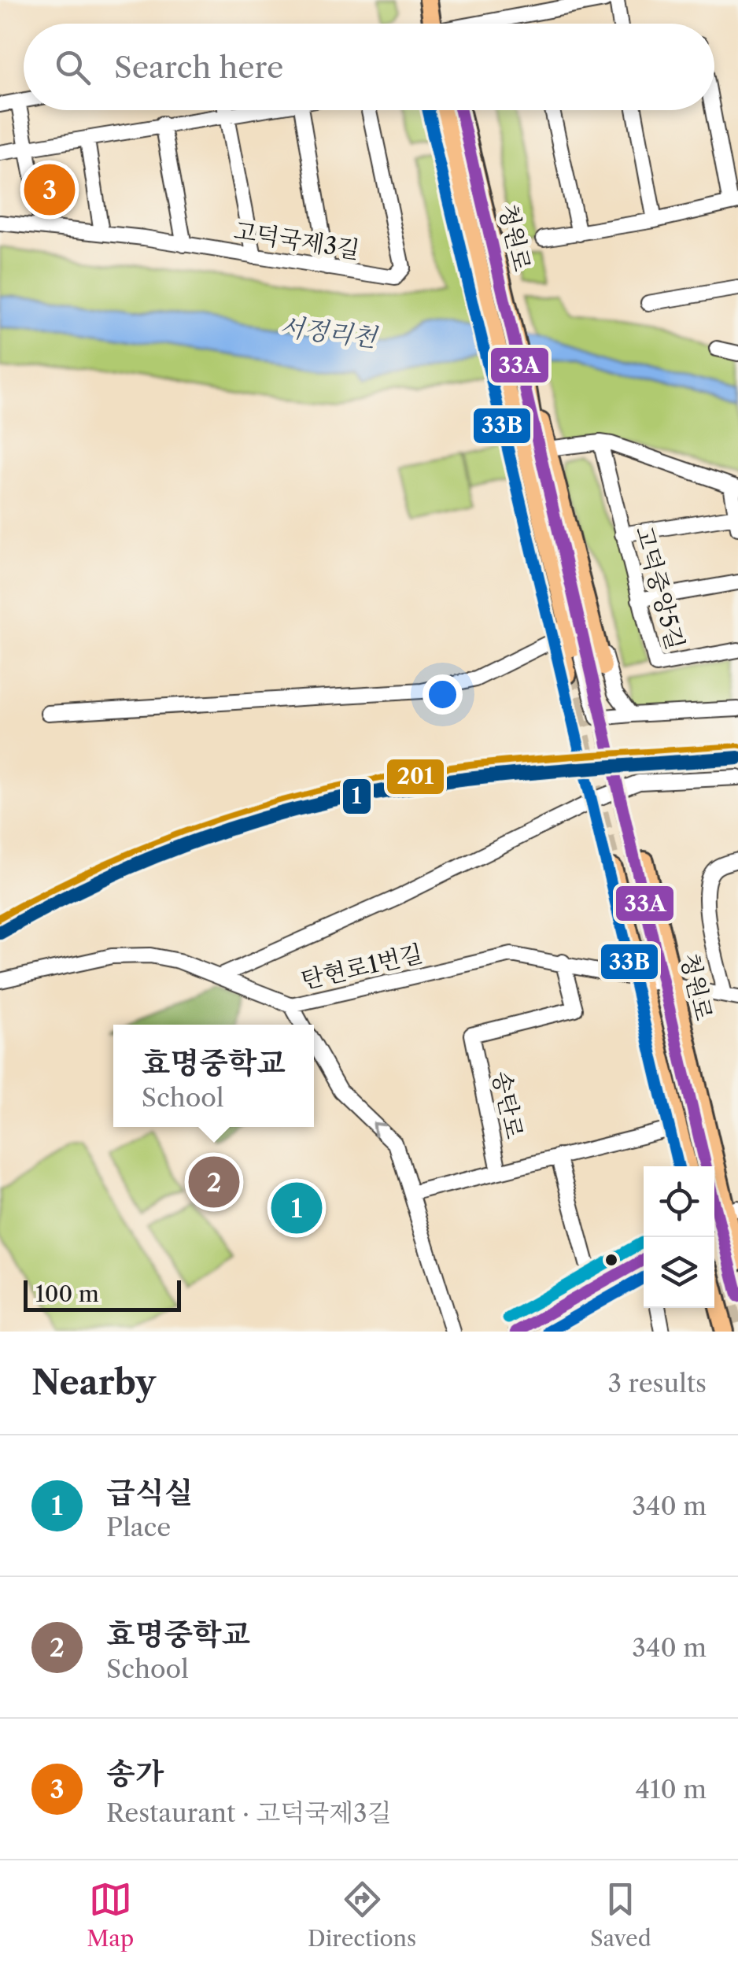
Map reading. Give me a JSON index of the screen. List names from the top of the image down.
{
  "streets": {
    "main road": ["청원로"],
    "street": [
      "고덕국제3길",
      "고덕중앙5길",
      "탄현로1번길",
      "송탄로"
    ]
  },
  "crossings": [
    ["청원로", "탄현로1번길"],
    ["탄현로1번길", "송탄로"]
  ],
  "water": ["서정리천"],
  "lines": [
    "transit line 33A",
    "transit line 33B",
    "transit line 201",
    "transit line 1"
  ],
  "scale_bar": "100 m",
  "page": {
    "search": "Search here",
    "pins": ["3", "2", "1"],
    "popup": ["효명중학교", "School"],
    "scale": "100 m",
    "heading": ["Nearby", "3 results"],
    "list": [
      {
        "mark": "1",
        "name": "급식실",
        "note": "Place",
        "value": "340 m"
      },
      {
        "mark": "2",
        "name": "효명중학교",
        "note": "School",
        "value": "340 m"
      },
      {
        "mark": "3",
        "name": "송가",
        "note": "Restaurant · 고덕국제3길",
        "value": "410 m"
      }
    ],
    "nav": ["Map", "Directions", "Saved"]
  }
}
